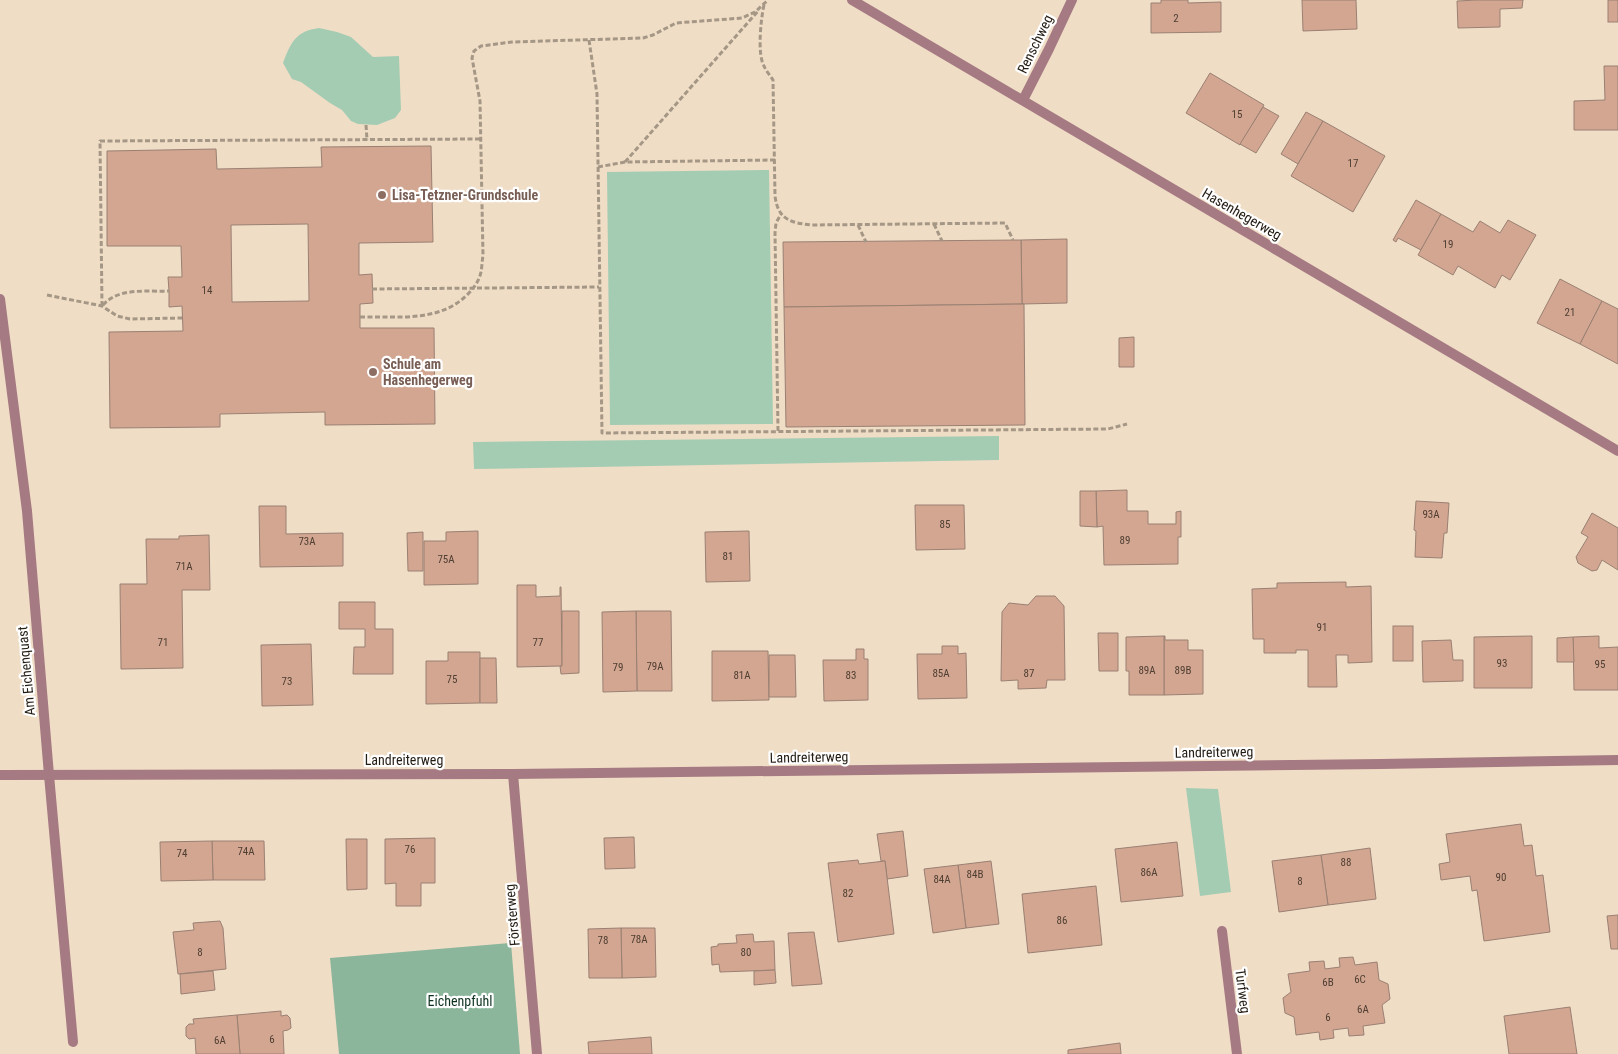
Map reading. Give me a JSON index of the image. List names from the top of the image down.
{
  "streets": {
    "street": [
      "Renschweg",
      "Hasenhegerweg",
      "Am Eichenquast",
      "Landreiterweg",
      "Försterweg",
      "Turfweg"
    ]
  },
  "crossings": [
    ["Renschweg", "Hasenhegerweg"],
    ["Am Eichenquast", "Landreiterweg"],
    ["Landreiterweg", "Försterweg"]
  ],
  "parks": ["Eichenpfuhl"],
  "places": ["Lisa-Tetzner-Grundschule", "Schule am Hasenhegerweg"],
  "house_numbers": [
    "2",
    "15",
    "17",
    "19",
    "14",
    "21",
    "93A",
    "85",
    "89",
    "73A",
    "81",
    "75A",
    "71A",
    "91",
    "71",
    "77",
    "93",
    "95",
    "79A",
    "79",
    "89A",
    "89B",
    "85A",
    "87",
    "81A",
    "83",
    "75",
    "73",
    "76",
    "74A",
    "74",
    "88",
    "86A",
    "84B",
    "90",
    "84A",
    "8",
    "82",
    "86",
    "78A",
    "78",
    "8",
    "80",
    "6C",
    "6B",
    "6A",
    "6",
    "6",
    "6A"
  ]
}
